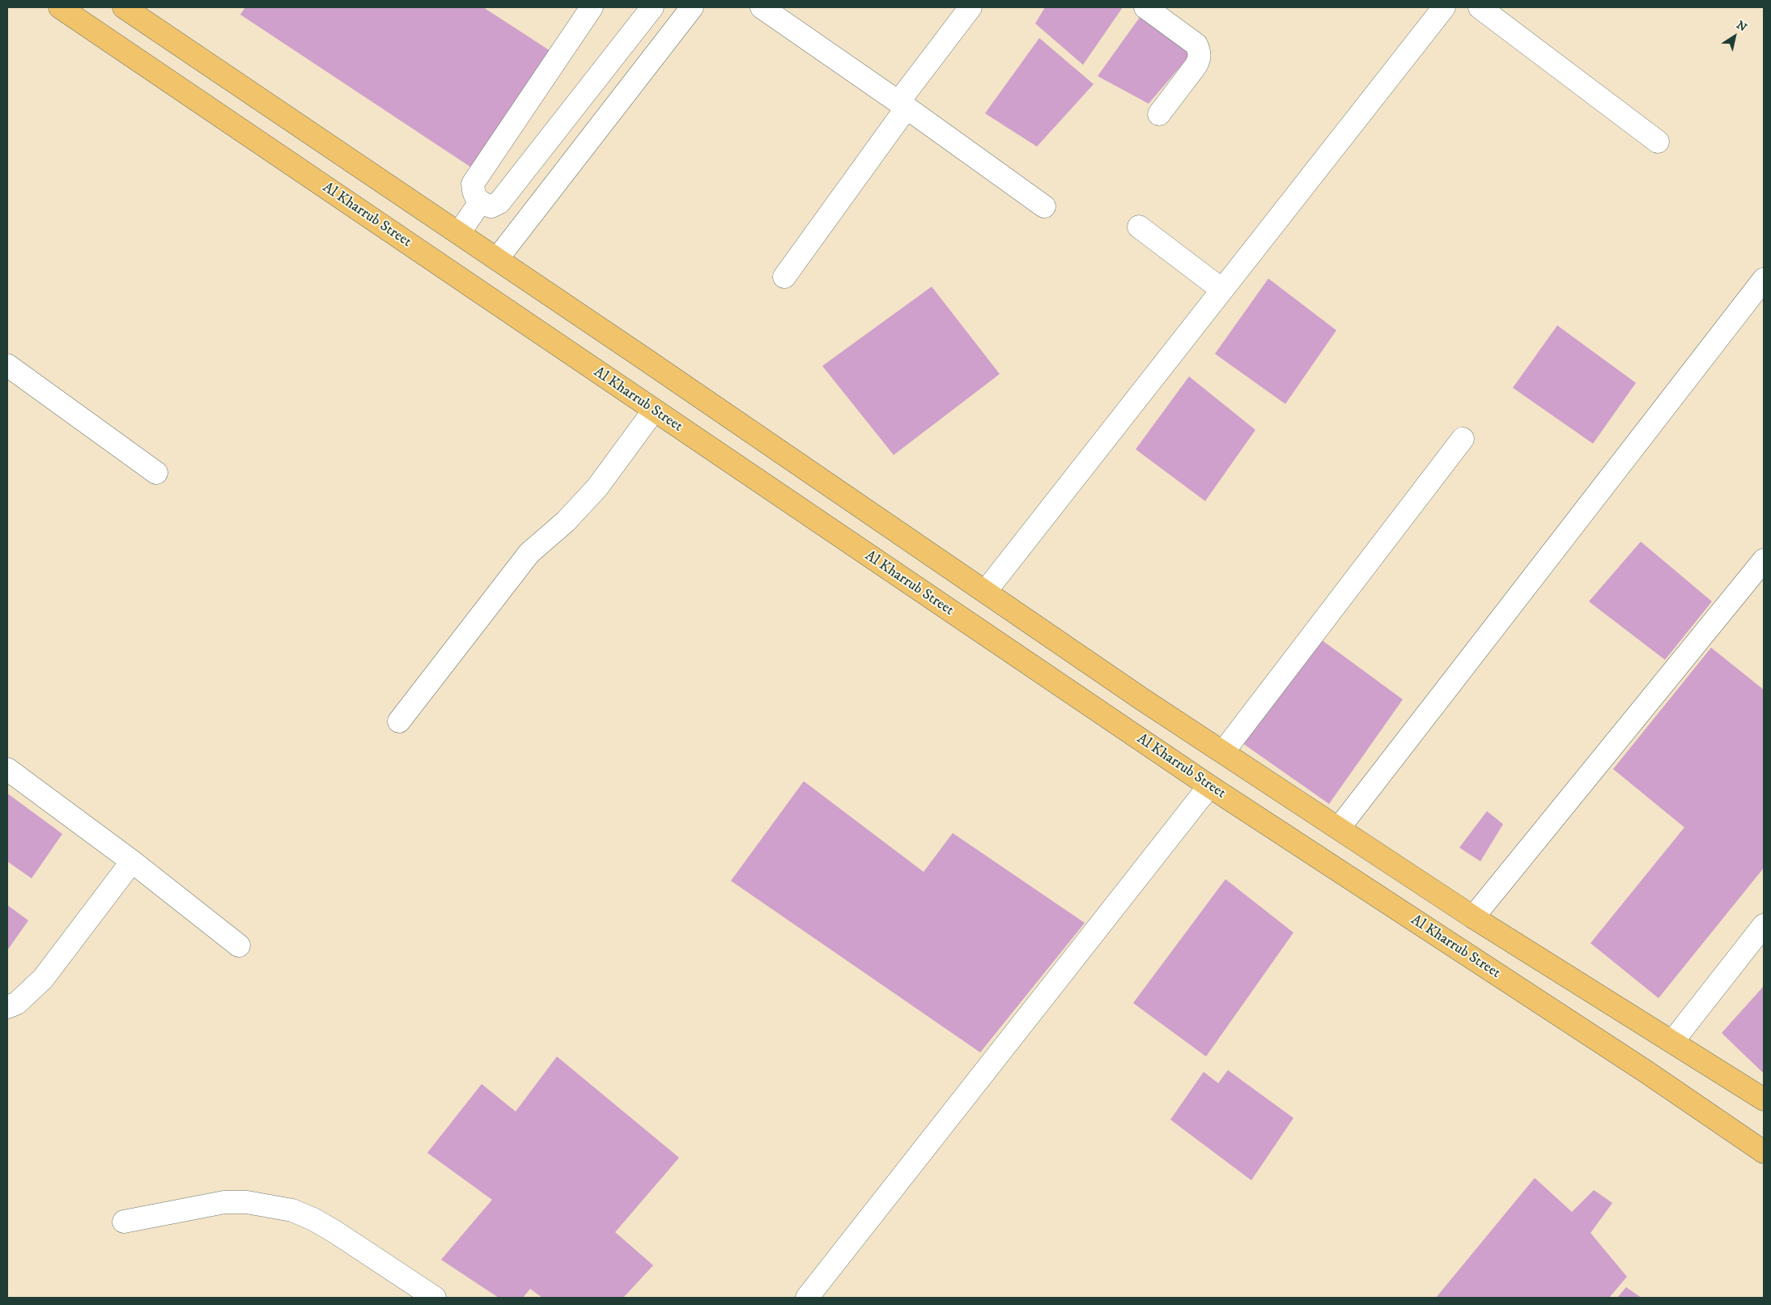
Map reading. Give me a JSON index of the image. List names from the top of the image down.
{
  "streets": {
    "main road": ["Al Kharrub Street"]
  },
  "north": "top right"
}
